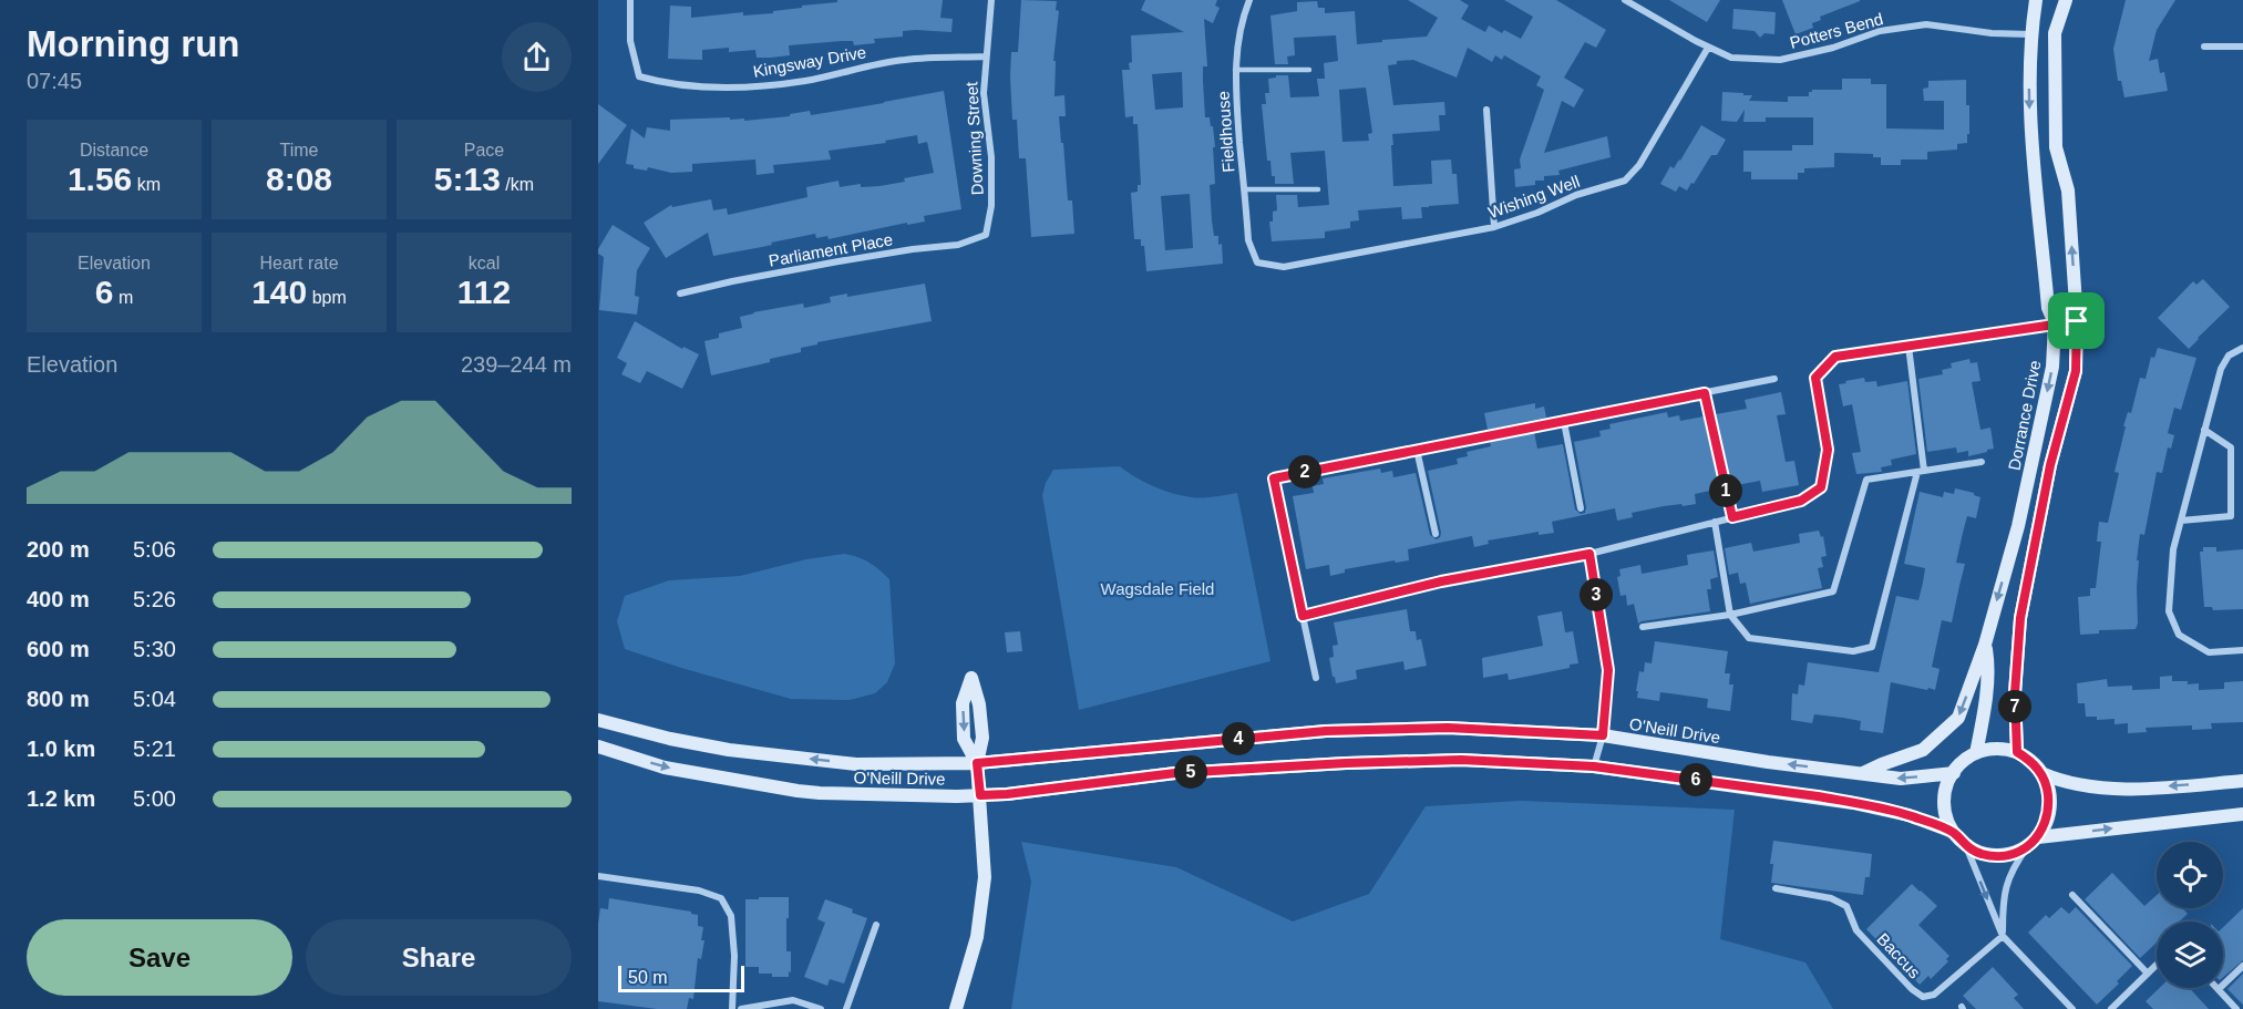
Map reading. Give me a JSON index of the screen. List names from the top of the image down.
{
  "streets": {
    "main road": ["Dorrance Drive", "O'Neill Drive"],
    "street": [
      "Potters Bend",
      "Kingsway Drive",
      "Fieldhouse",
      "Downing Street",
      "Wishing Well",
      "Parliament Place",
      "Baccus"
    ]
  },
  "crossings": [
    ["Potters Bend", "Wishing Well"],
    ["Potters Bend", "Dorrance Drive"],
    ["Kingsway Drive", "Downing Street"],
    ["Fieldhouse", "Wishing Well"],
    ["Downing Street", "Parliament Place"],
    ["Dorrance Drive", "O'Neill Drive"]
  ],
  "parks": ["Wagsdale Field"],
  "scale_bar": "50 m",
  "page": {
    "heading": ["Morning run", "07:45"],
    "stats": [
      ["Distance", "1.56 km"],
      ["Time", "8:08"],
      ["Pace", "5:13 /km"],
      ["Elevation", "6 m"],
      ["Heart rate", "140 bpm"],
      ["kcal", "112"]
    ],
    "chart": ["Elevation", "239–244 m"],
    "pins": [
      "2",
      "1",
      "3",
      "7",
      "4",
      "5",
      "6"
    ],
    "list": [
      {
        "name": "200 m",
        "note": "5:06"
      },
      {
        "name": "400 m",
        "note": "5:26"
      },
      {
        "name": "600 m",
        "note": "5:30"
      },
      {
        "name": "800 m",
        "note": "5:04"
      },
      {
        "name": "1.0 km",
        "note": "5:21"
      },
      {
        "name": "1.2 km",
        "note": "5:00"
      }
    ],
    "buttons": ["Save", "Share"],
    "scale": "50 m"
  }
}
